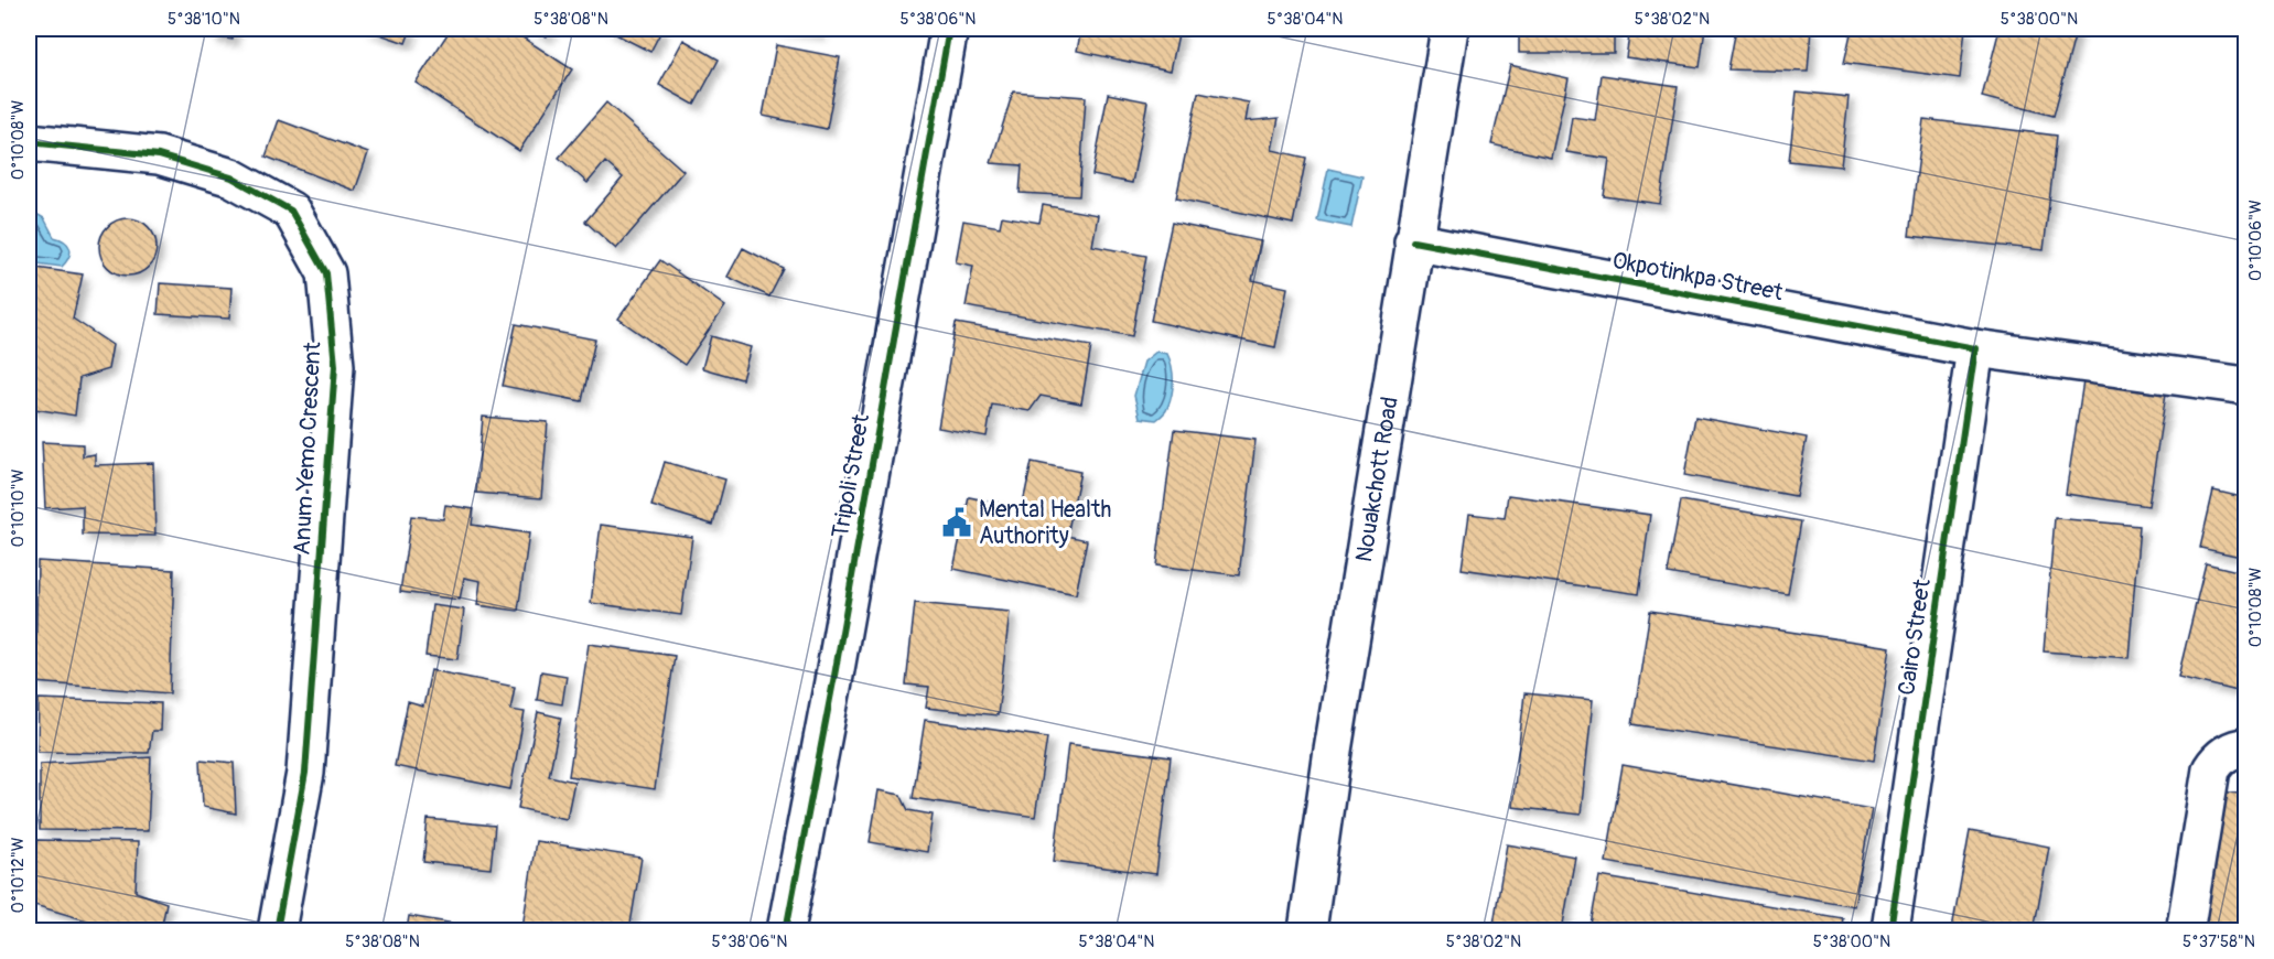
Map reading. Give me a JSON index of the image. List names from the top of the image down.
{
  "streets": {
    "street": [
      "Okpotinkpa Street",
      "Anum Yemo Crescent",
      "Tripoli Street",
      "Nouakchott Road",
      "Cairo Street"
    ]
  },
  "crossings": [
    ["Okpotinkpa Street", "Nouakchott Road"],
    ["Okpotinkpa Street", "Cairo Street"]
  ],
  "places": {
    "public building": ["Mental Health Authority"]
  },
  "coordinates": [
    "5°38'10\"N",
    "5°38'08\"N",
    "5°38'06\"N",
    "5°38'04\"N",
    "5°38'02\"N",
    "5°38'00\"N",
    "0°10'08\"W",
    "0°10'06\"W",
    "0°10'10\"W",
    "0°10'12\"W",
    "5°37'58\"N"
  ]
}
